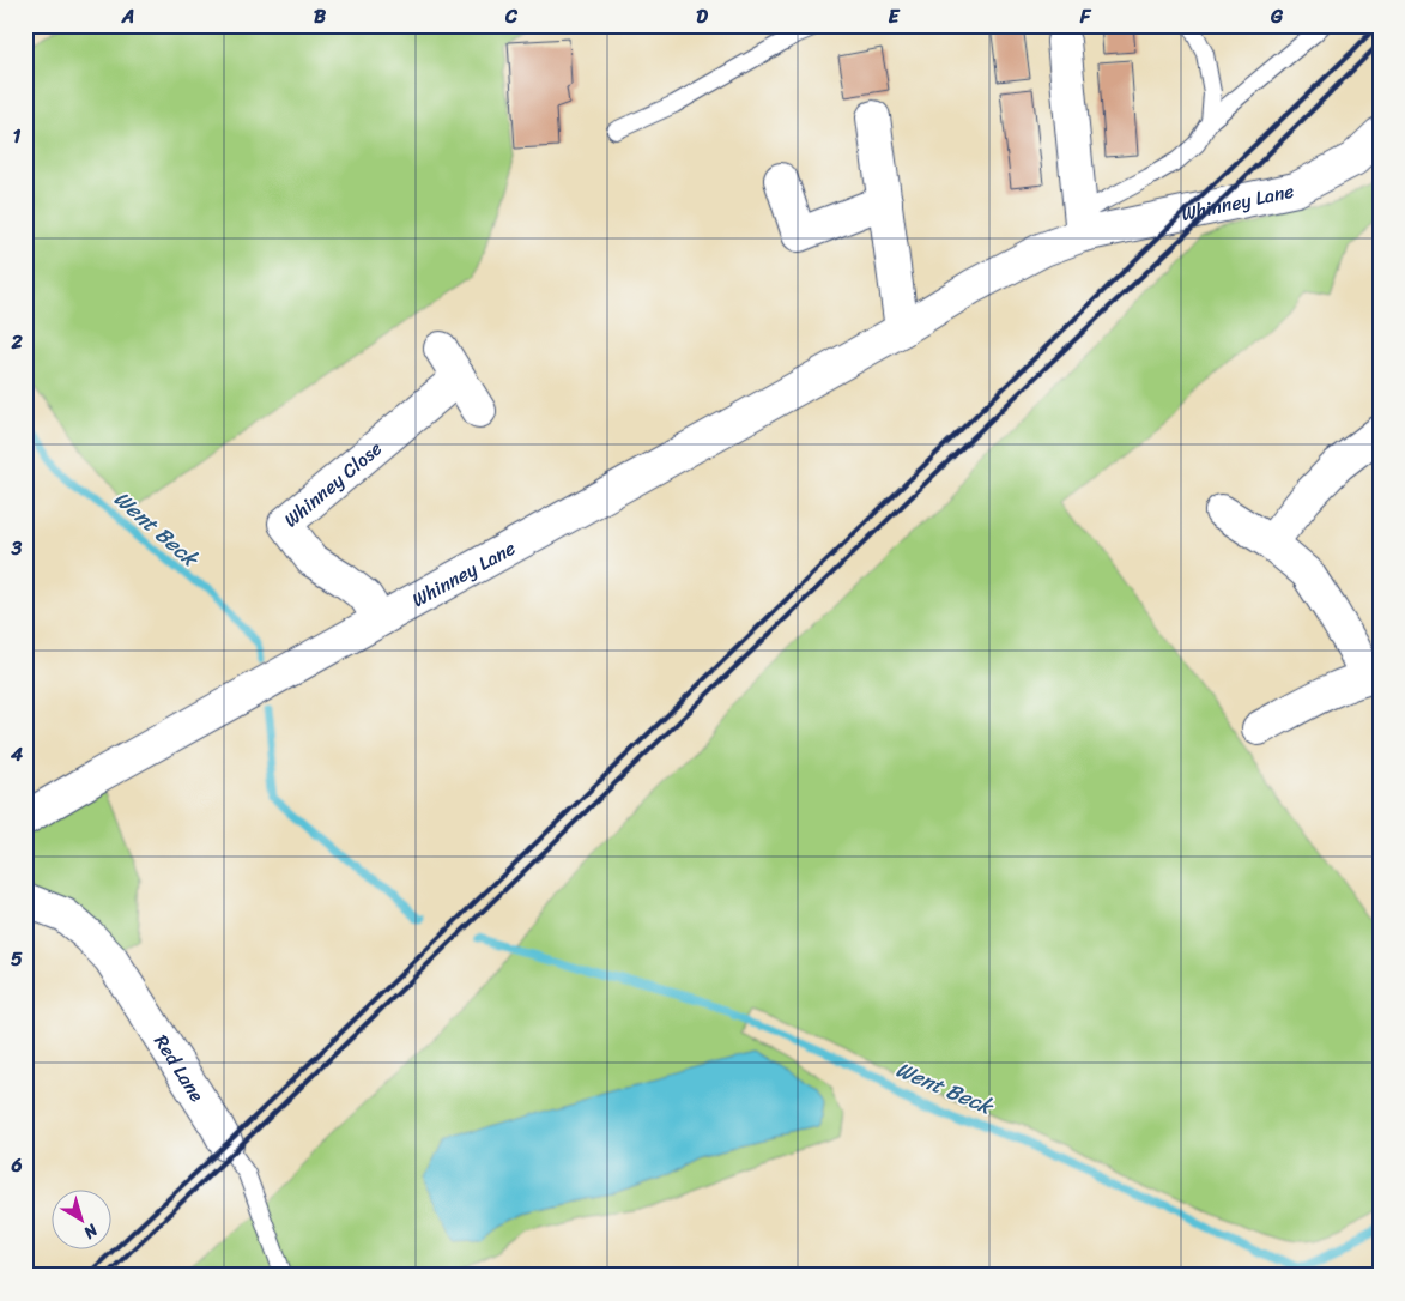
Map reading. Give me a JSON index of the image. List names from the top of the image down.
{
  "streets": {
    "street": ["Whinney Lane", "Whinney Close", "Red Lane"]
  },
  "crossings": [
    ["Whinney Lane", "Whinney Close"]
  ],
  "water": ["Went Beck"],
  "north": "bottom right",
  "grid": {
    "columns": [
      "A",
      "B",
      "C",
      "D",
      "E",
      "F",
      "G"
    ],
    "rows": [
      "1",
      "2",
      "3",
      "4",
      "5",
      "6"
    ]
  }
}
